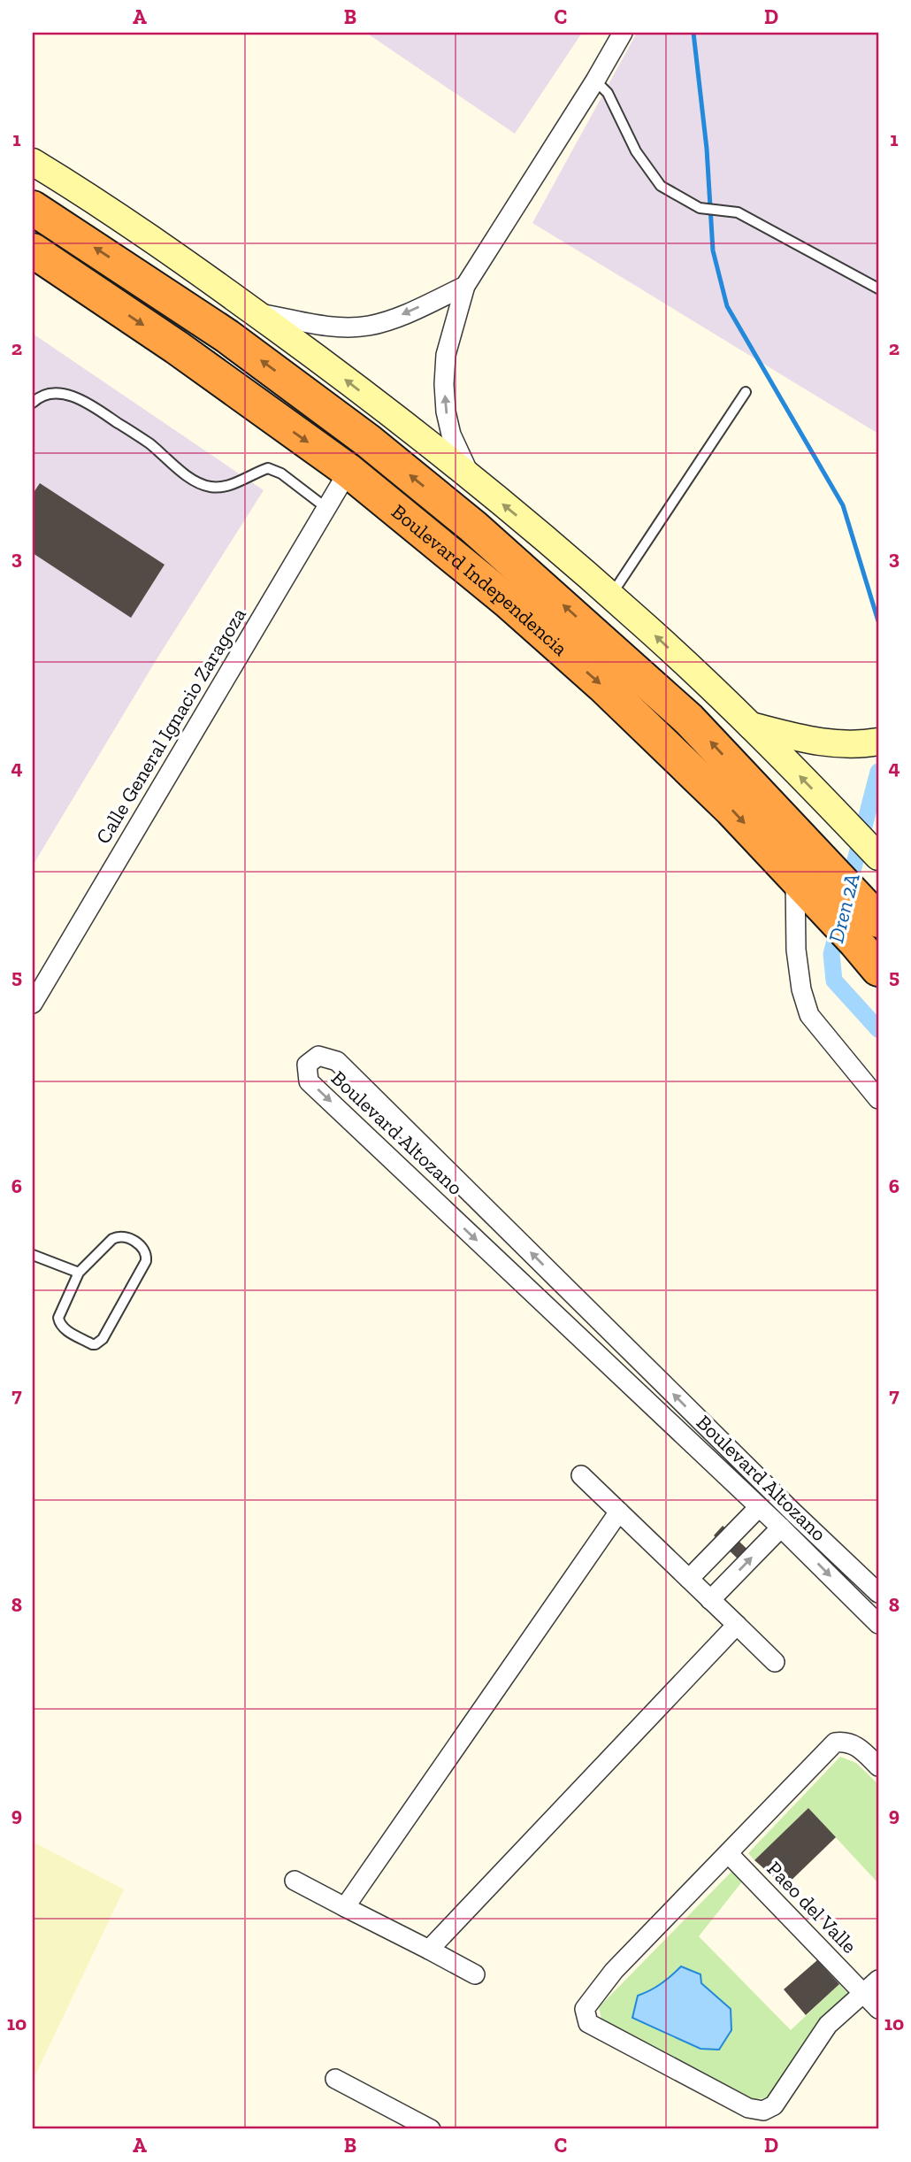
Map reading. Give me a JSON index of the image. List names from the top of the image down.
{
  "streets": {
    "highway": ["Boulevard Independencia"],
    "street": ["Calle General Ignacio Zaragoza", "Boulevard Altozano", "Paeo del Valle"]
  },
  "crossings": [
    ["Boulevard Independencia", "Calle General Ignacio Zaragoza"]
  ],
  "water": ["Dren 2A"],
  "grid": {
    "columns": [
      "A",
      "B",
      "C",
      "D"
    ],
    "rows": [
      "1",
      "2",
      "3",
      "4",
      "5",
      "6",
      "7",
      "8",
      "9",
      "10"
    ]
  }
}
